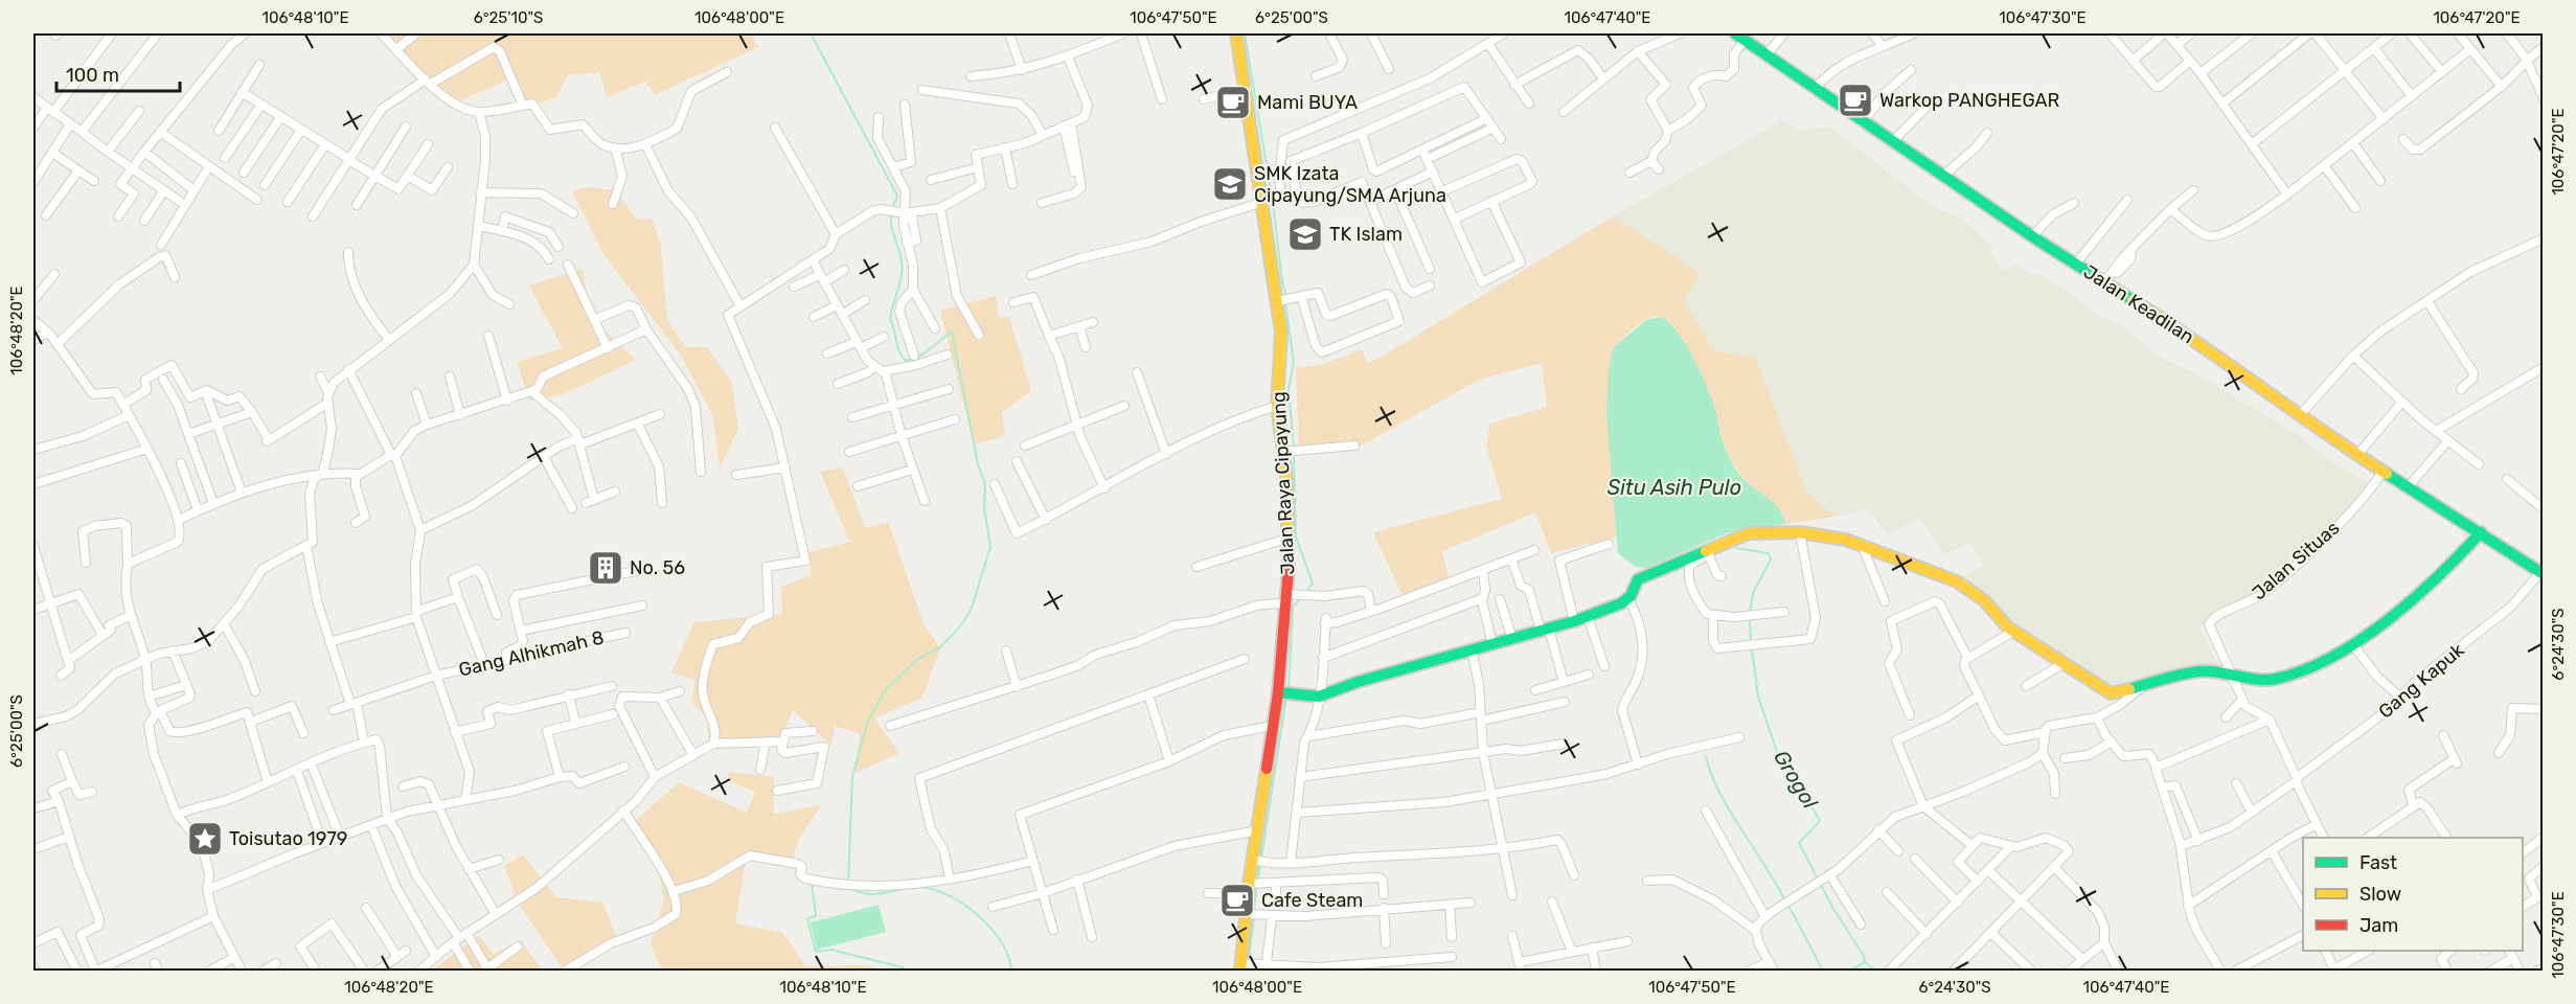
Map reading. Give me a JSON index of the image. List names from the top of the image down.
{
  "streets": {
    "main road": ["Jalan Keadilan", "Jalan Raya Cipayung"],
    "street": ["Jalan Situas", "Gang Alhikmah 8", "Gang Kapuk"]
  },
  "crossings": [
    ["Jalan Keadilan", "Jalan Situas"],
    ["Jalan Keadilan", "Gang Kapuk"]
  ],
  "water": ["Situ Asih Pulo", "Grogol"],
  "places": {
    "cafe": ["Warkop PANGHEGAR", "Mami BUYA", "Cafe Steam"],
    "school or university": ["SMK Izata Cipayung/SMA Arjuna", "TK Islam"],
    "building": ["No. 56"],
    "place": ["Toisutao 1979"]
  },
  "legend": ["Fast", "Slow", "Jam"],
  "scale_bar": "100 m",
  "coordinates": [
    "106°48'10\"E",
    "6°25'10\"S",
    "106°48'00\"E",
    "106°47'50\"E",
    "6°25'00\"S",
    "106°47'40\"E",
    "106°47'30\"E",
    "106°47'20\"E",
    "106°48'20\"E",
    "6°24'30\"S"
  ]
}
